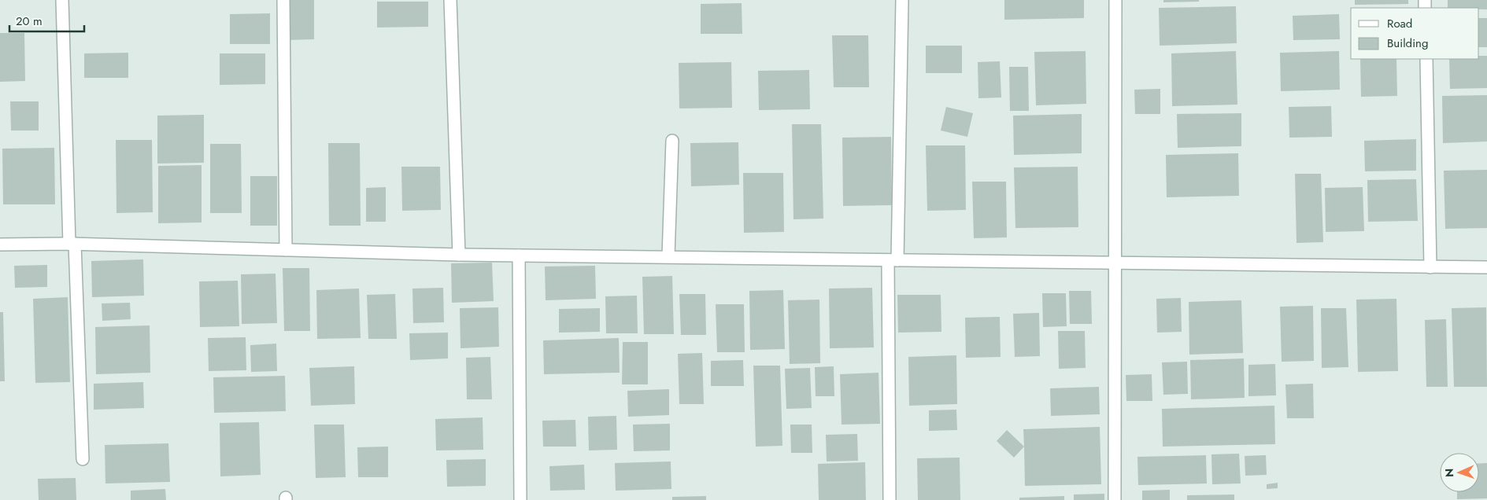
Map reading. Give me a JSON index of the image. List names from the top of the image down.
{
  "legend": ["Road", "Building"],
  "scale_bar": "20 m",
  "north": "left"
}
